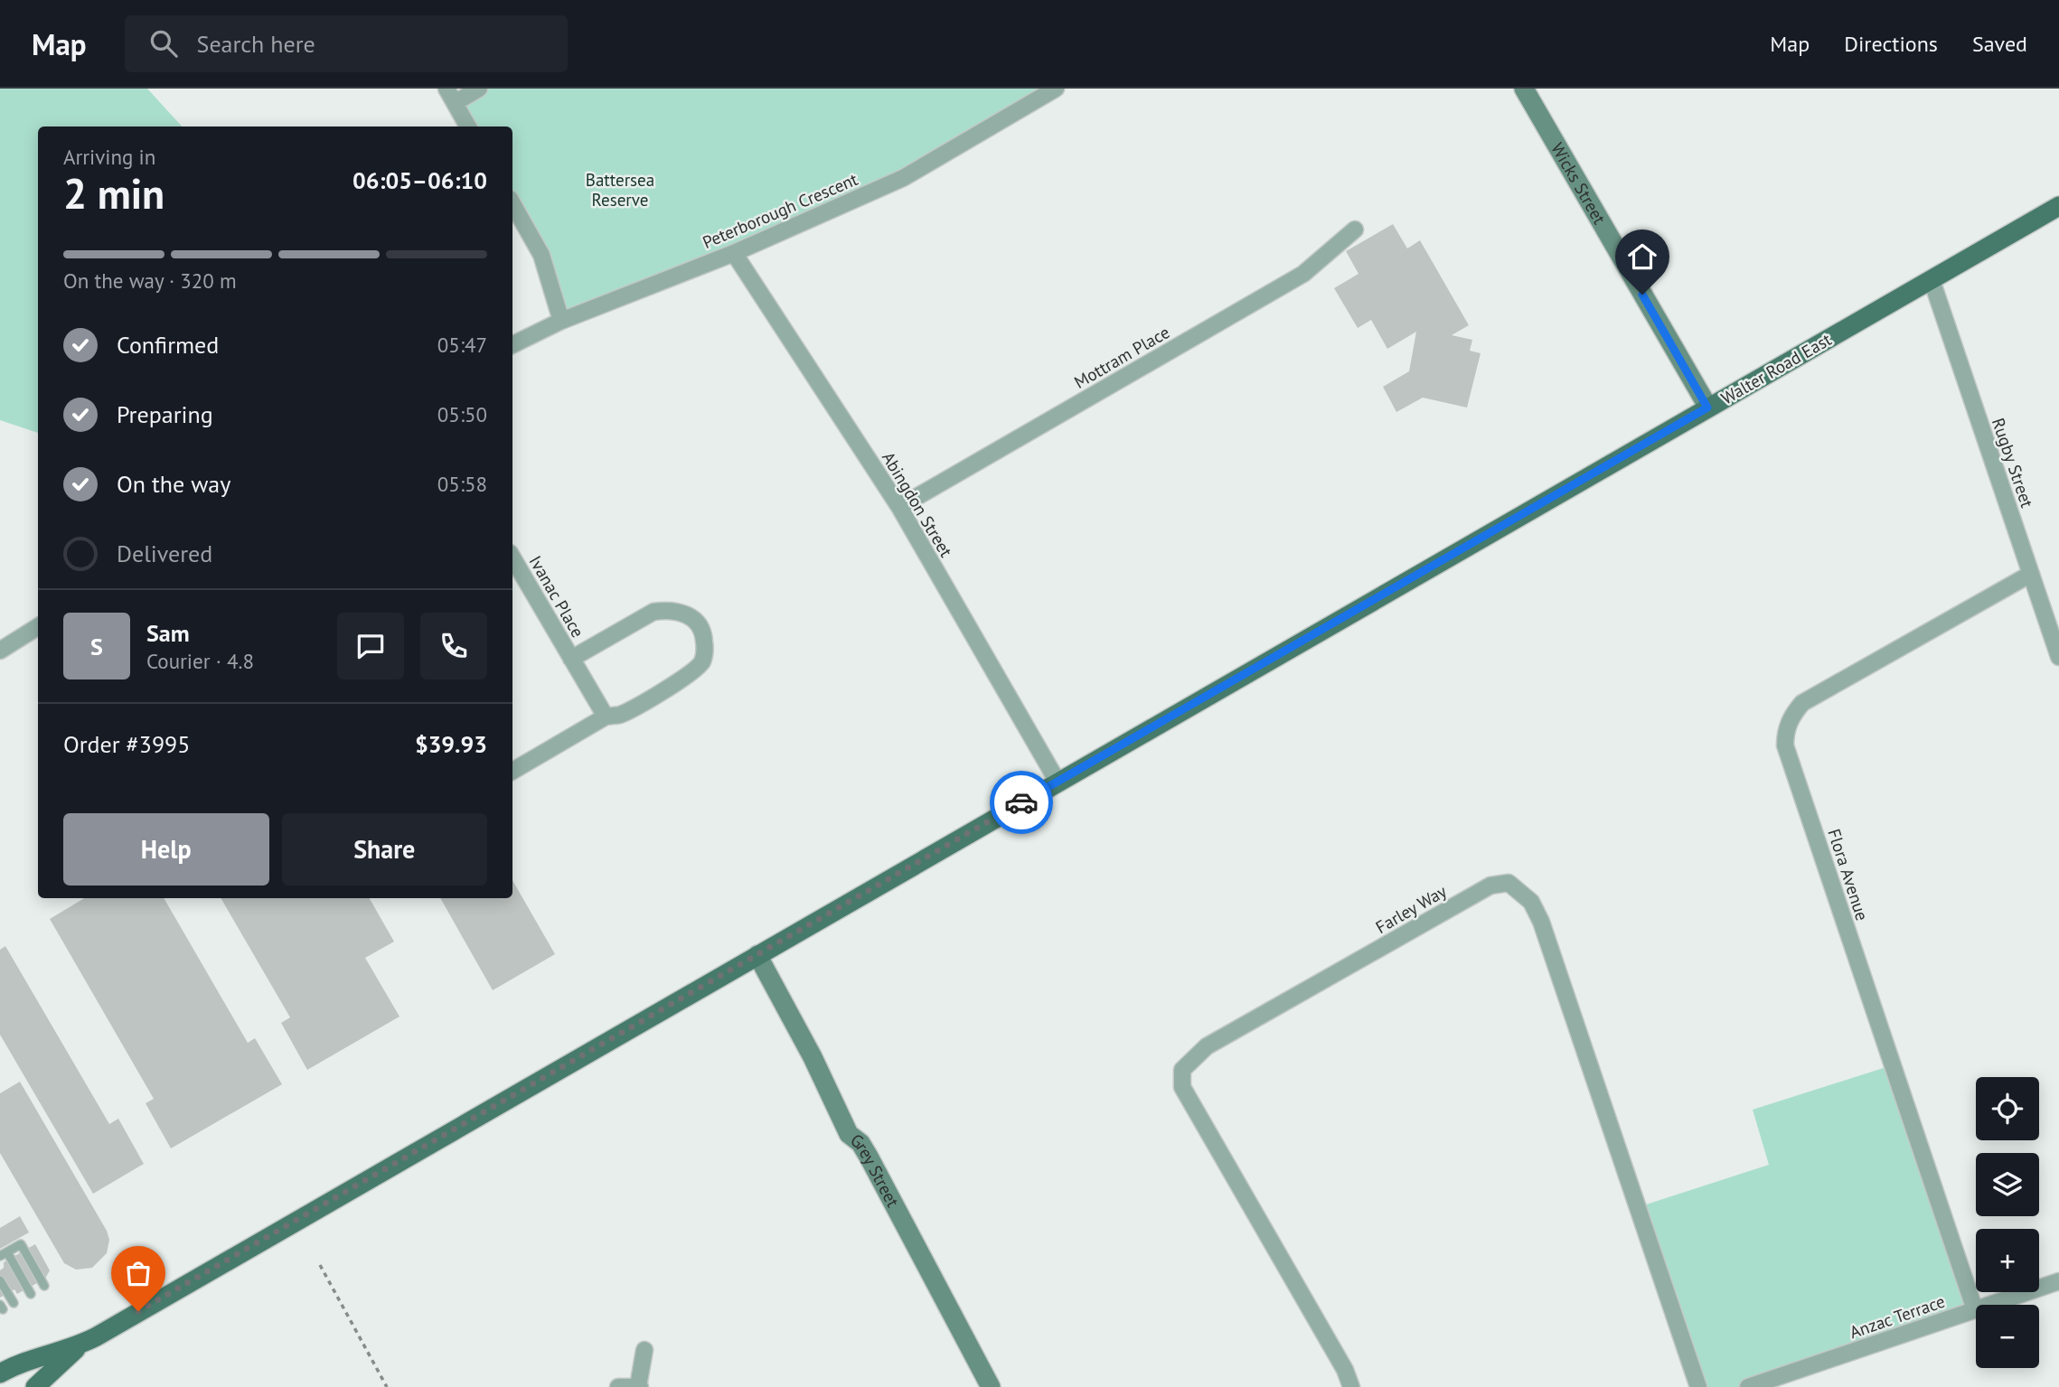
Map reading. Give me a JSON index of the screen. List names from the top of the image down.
{
  "streets": {
    "main road": ["Walter Road East"],
    "street": [
      "Wicks Street",
      "Peterborough Crescent",
      "Mottram Place",
      "Rugby Street",
      "Abingdon Street",
      "Ivanac Place",
      "Flora Avenue",
      "Farley Way",
      "Grey Street",
      "Anzac Terrace"
    ]
  },
  "crossings": [
    ["Wicks Street", "Walter Road East"],
    ["Peterborough Crescent", "Abingdon Street"],
    ["Mottram Place", "Abingdon Street"],
    ["Walter Road East", "Rugby Street"],
    ["Walter Road East", "Abingdon Street"],
    ["Walter Road East", "Grey Street"],
    ["Rugby Street", "Flora Avenue"],
    ["Flora Avenue", "Anzac Terrace"]
  ],
  "parks": ["Battersea Reserve"],
  "page": {
    "header": "Map",
    "search": "Search here",
    "nav": ["Map", "Directions", "Saved"],
    "heading": ["2 min", "Arriving in", "06:05–06:10"],
    "panel": [
      "Sam",
      "Courier · 4.8",
      "Order #3995",
      "$39.93"
    ],
    "bar": "On the way · 320 m",
    "list": [
      ["Confirmed", "05:47"],
      ["Preparing", "05:50"],
      ["On the way", "05:58"],
      "Delivered"
    ],
    "round": "S",
    "buttons": ["Help", "Share"],
    "map_buttons": ["+", "−"]
  }
}
